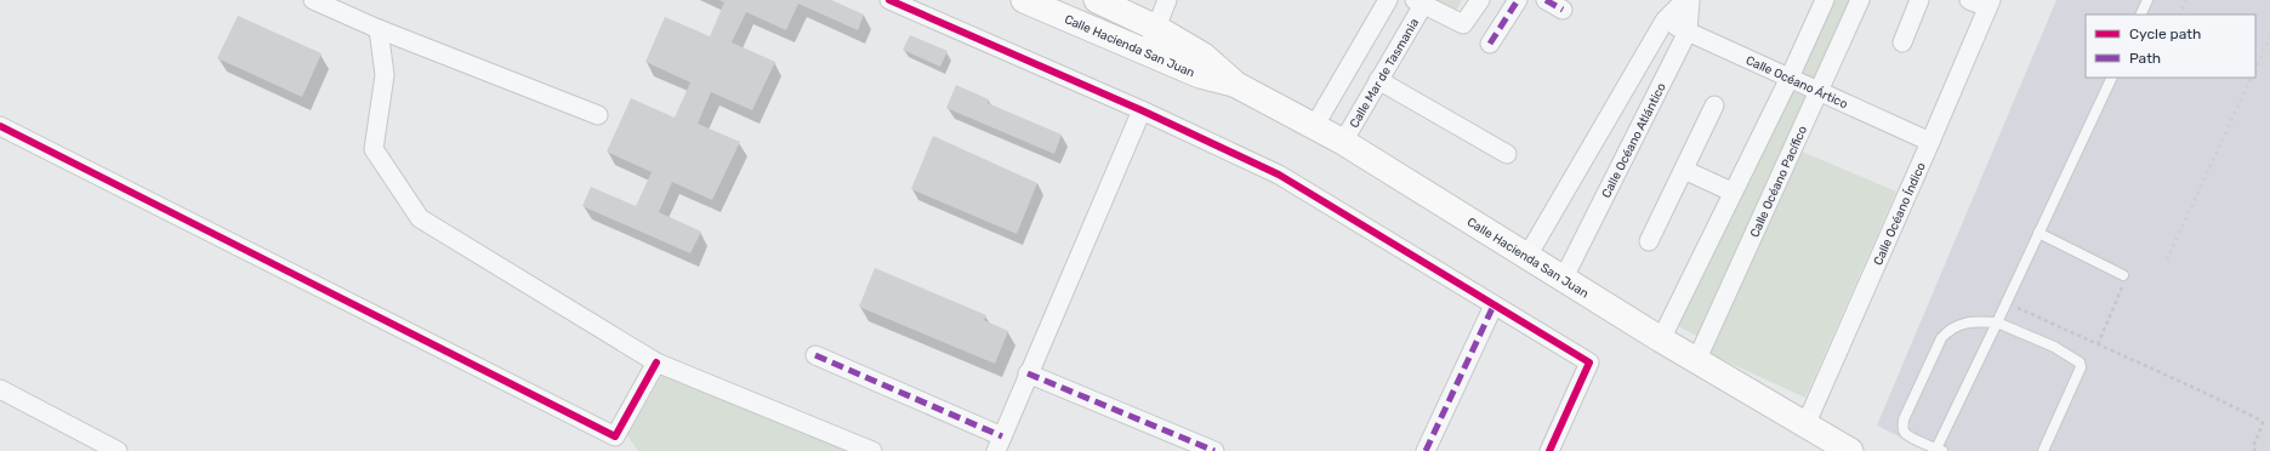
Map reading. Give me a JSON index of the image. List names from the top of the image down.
{
  "streets": {
    "main road": ["Calle Hacienda San Juan"],
    "street": [
      "Calle Mar de Tasmania",
      "Calle Océano Ártico",
      "Calle Océano Atlántico",
      "Calle Océano Pacífico",
      "Calle Océano Índico"
    ]
  },
  "crossings": [
    ["Calle Hacienda San Juan", "Calle Mar de Tasmania"],
    ["Calle Hacienda San Juan", "Calle Océano Atlántico"],
    ["Calle Hacienda San Juan", "Calle Océano Pacífico"],
    ["Calle Hacienda San Juan", "Calle Océano Índico"],
    ["Calle Océano Ártico", "Calle Océano Atlántico"],
    ["Calle Océano Ártico", "Calle Océano Pacífico"],
    ["Calle Océano Ártico", "Calle Océano Índico"]
  ],
  "legend": ["Cycle path", "Path"]
}
